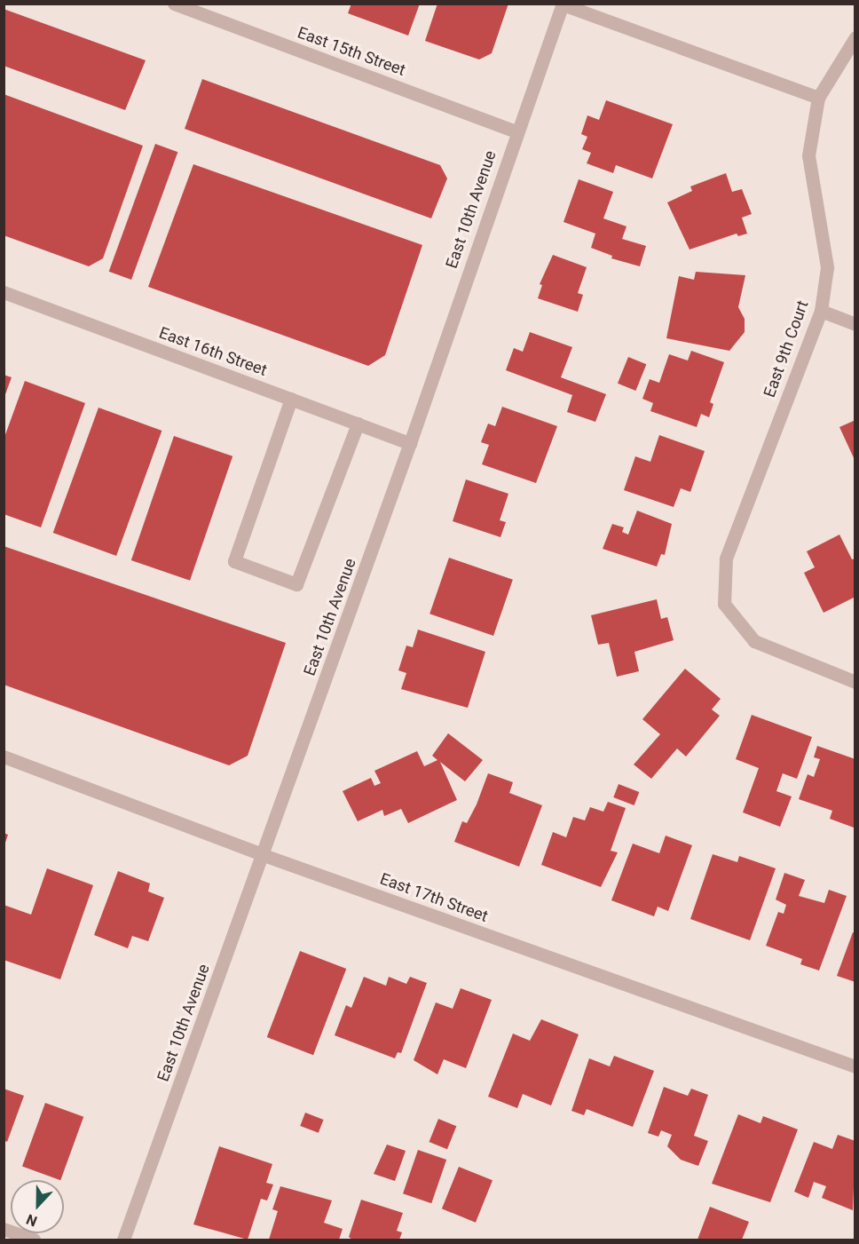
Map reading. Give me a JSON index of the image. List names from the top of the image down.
{
  "streets": {
    "street": [
      "East 15th Street",
      "East 10th Avenue",
      "East 9th Court",
      "East 16th Street",
      "East 17th Street"
    ]
  },
  "crossings": [
    ["East 15th Street", "East 10th Avenue"],
    ["East 10th Avenue", "East 16th Street"],
    ["East 10th Avenue", "East 17th Street"]
  ],
  "north": "bottom"
}
